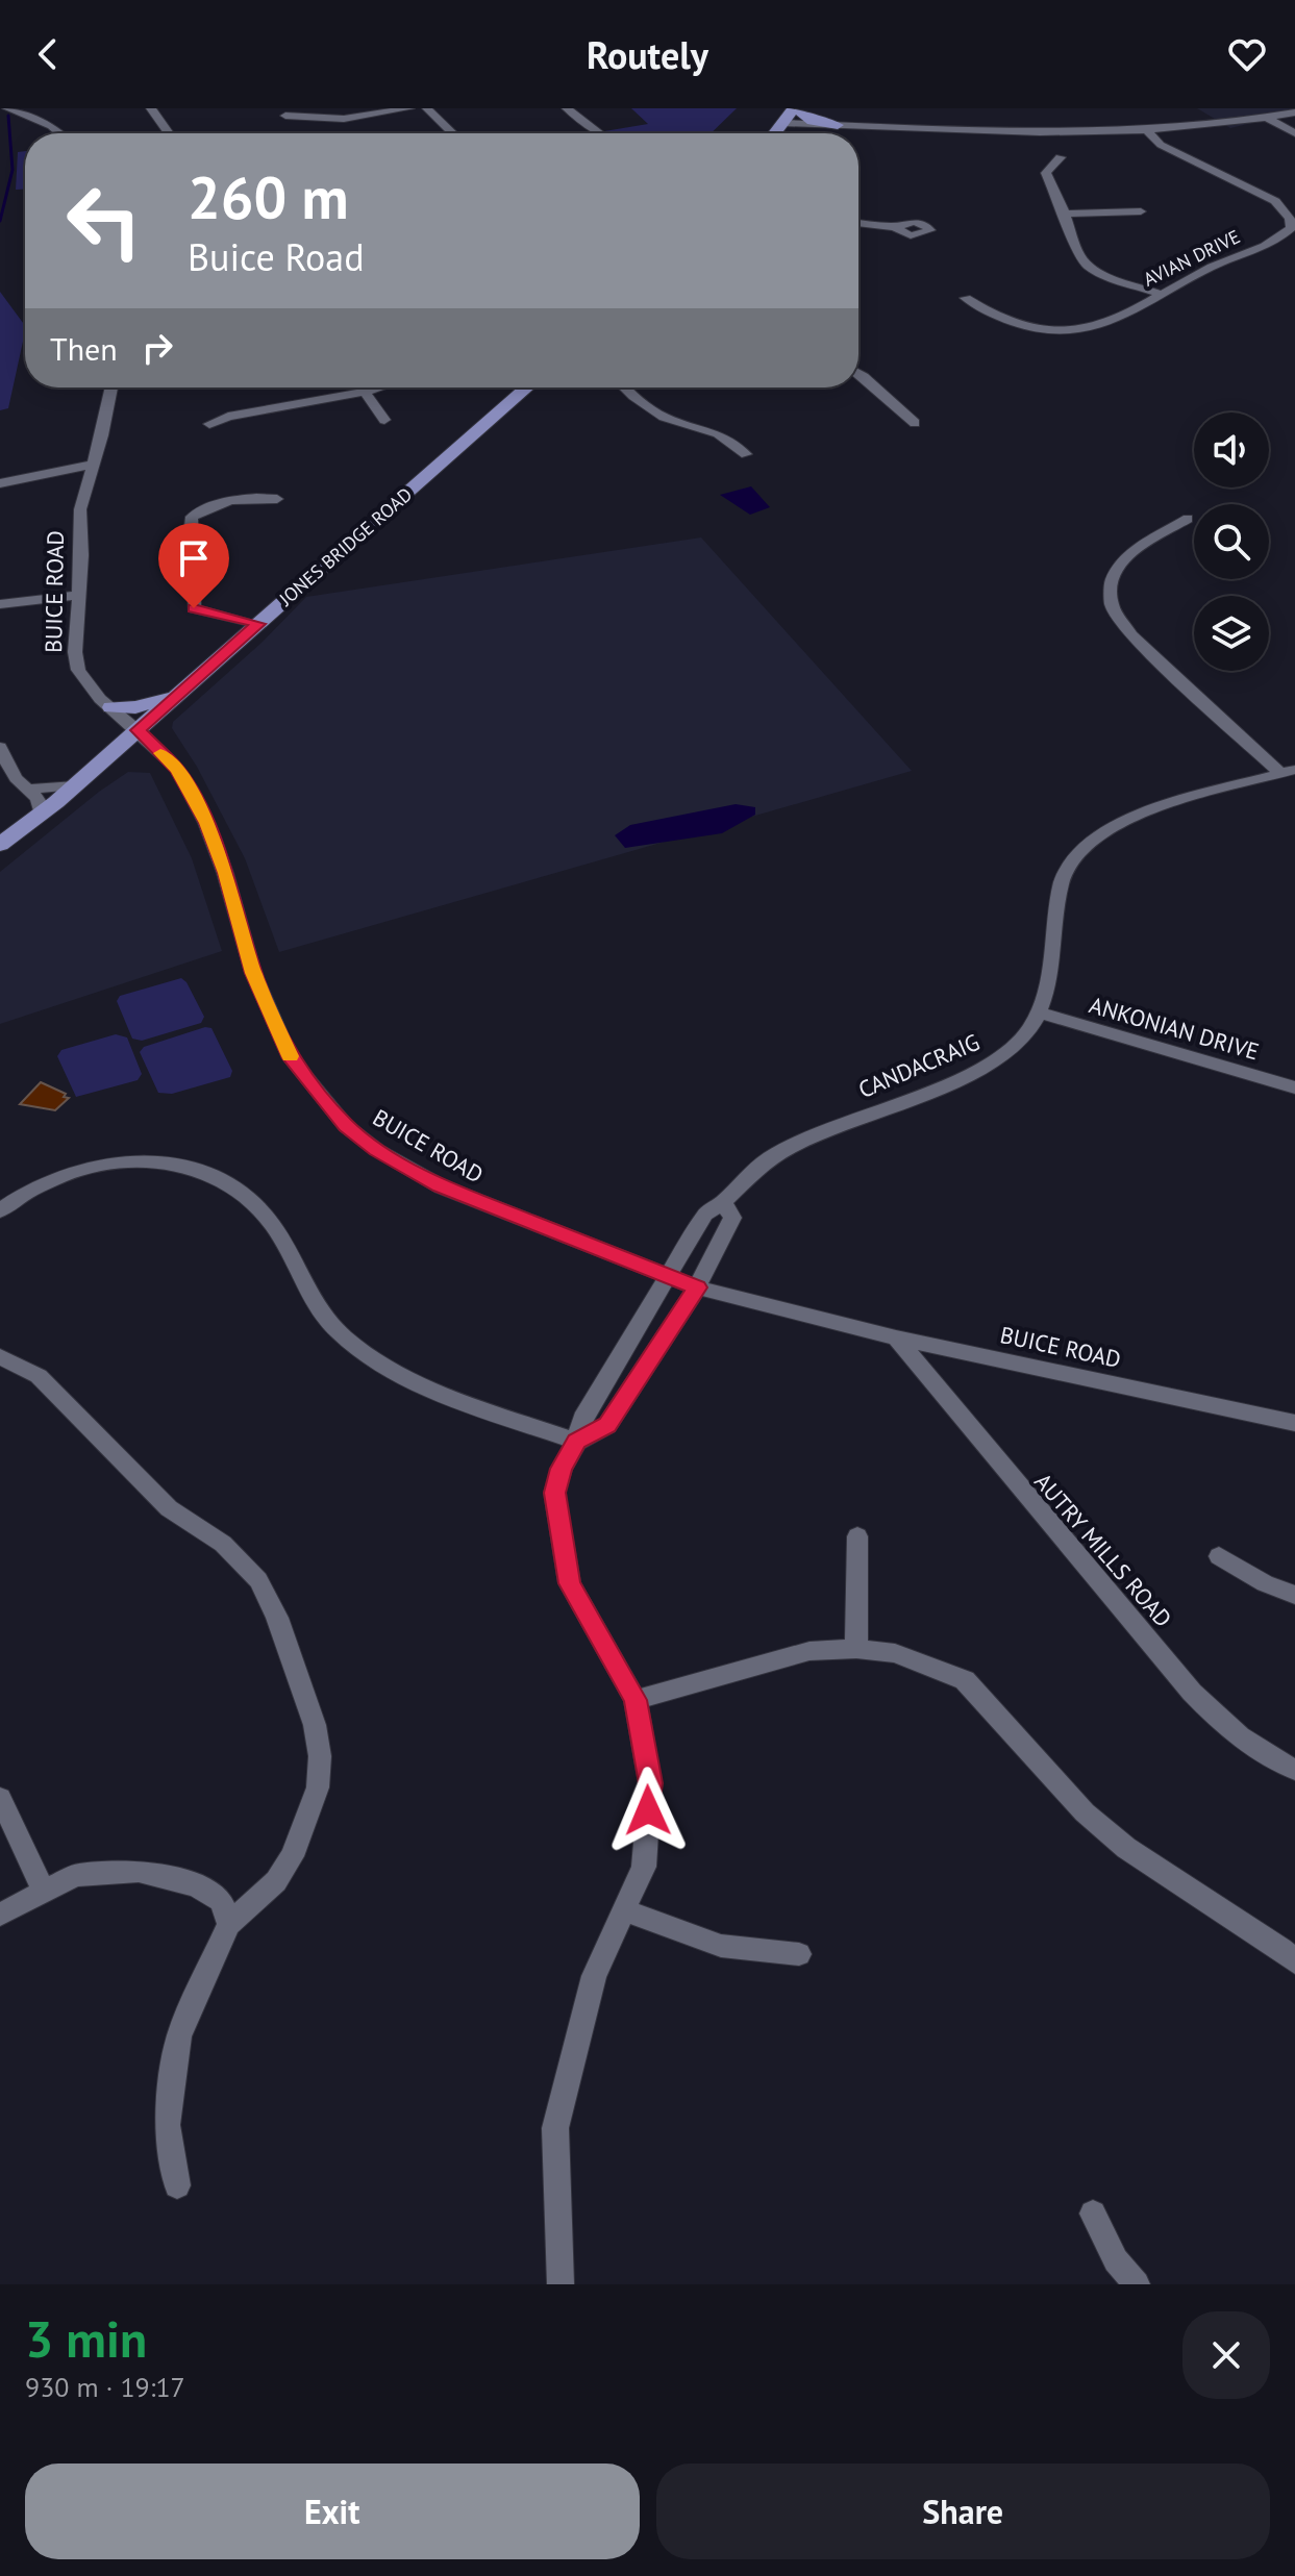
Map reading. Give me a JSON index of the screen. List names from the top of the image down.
{
  "streets": {
    "main road": ["JONES BRIDGE ROAD"],
    "street": [
      "AVIAN DRIVE",
      "BUICE ROAD",
      "ANKONIAN DRIVE",
      "CANDACRAIG",
      "AUTRY MILLS ROAD"
    ]
  },
  "crossings": [
    ["JONES BRIDGE ROAD", "BUICE ROAD"],
    ["BUICE ROAD", "CANDACRAIG"],
    ["BUICE ROAD", "AUTRY MILLS ROAD"],
    ["ANKONIAN DRIVE", "CANDACRAIG"]
  ],
  "page": {
    "header": "Routely",
    "turn": ["260 m", "Buice Road"],
    "then": "Then",
    "heading": ["3 min", "930 m · 19:17"],
    "buttons": ["Exit", "Share"]
  }
}
